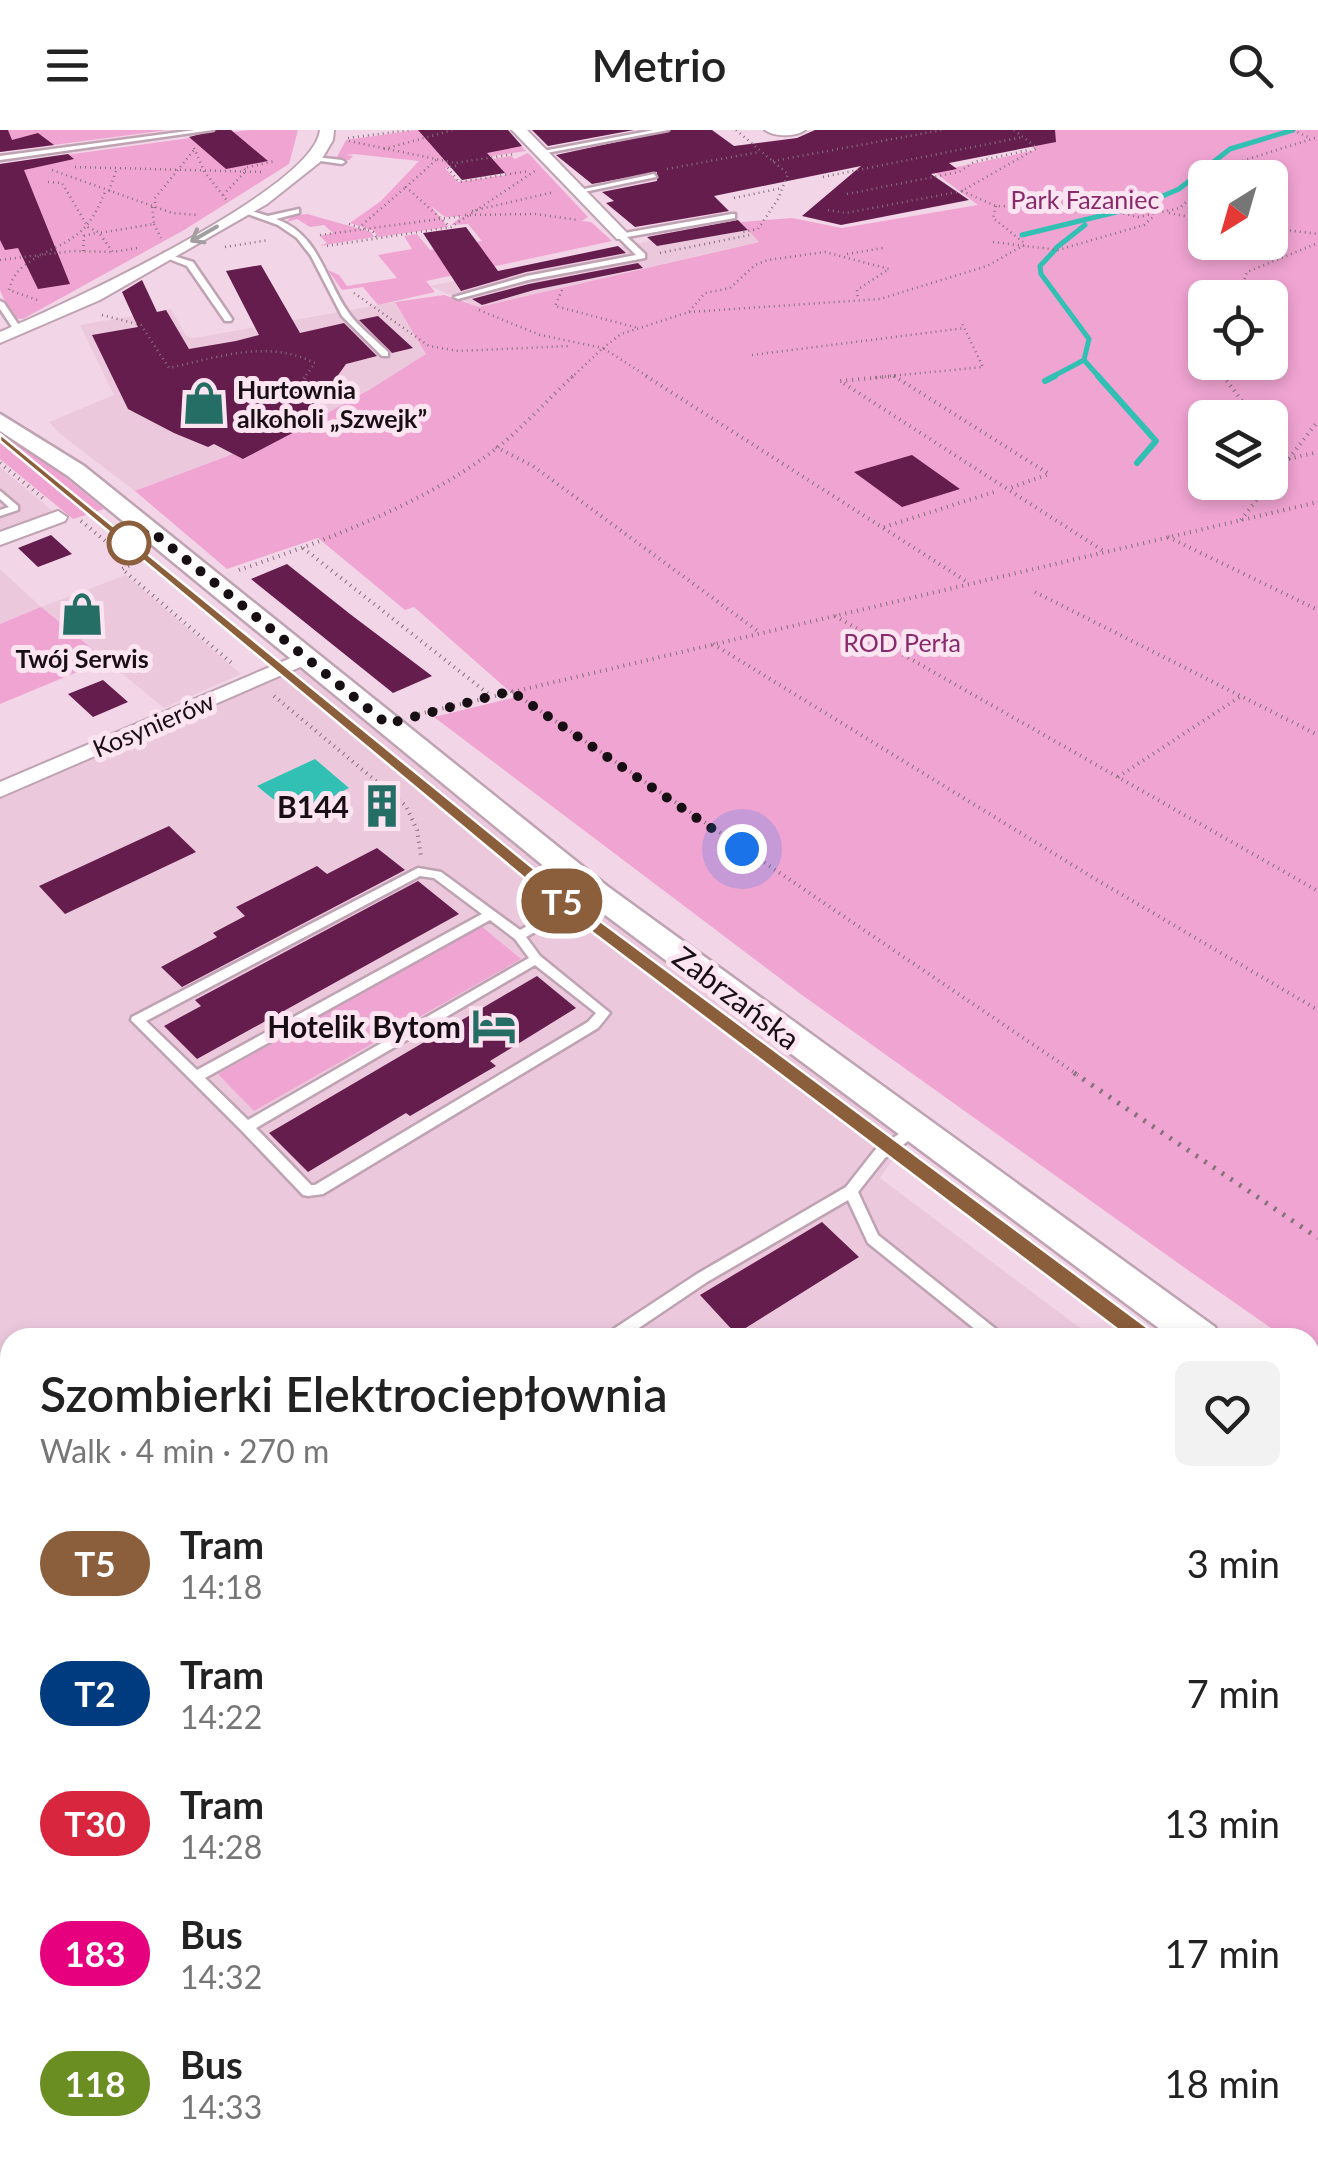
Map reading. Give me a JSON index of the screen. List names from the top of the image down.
{
  "streets": {
    "street": ["Kosynierów", "Zabrzańska"]
  },
  "crossings": [
    ["Kosynierów", "Zabrzańska"]
  ],
  "parks": ["Park Fazaniec", "ROD Perła"],
  "places": {
    "shop": ["Hurtownia alkoholi „Szwejk”", "Twój Serwis"],
    "building": ["B144"],
    "hotel": ["Hotelik Bytom"]
  },
  "lines": ["tram line T5"],
  "north": "bottom left",
  "page": {
    "header": "Metrio",
    "on_map": "T5",
    "heading": ["Szombierki Elektrociepłownia", "Walk · 4 min · 270 m"],
    "list": [
      {
        "mark": "T5",
        "name": "Tram",
        "note": "14:18",
        "value": "3 min"
      },
      {
        "mark": "T2",
        "name": "Tram",
        "note": "14:22",
        "value": "7 min"
      },
      {
        "mark": "T30",
        "name": "Tram",
        "note": "14:28",
        "value": "13 min"
      },
      {
        "mark": "183",
        "name": "Bus",
        "note": "14:32",
        "value": "17 min"
      },
      {
        "mark": "118",
        "name": "Bus",
        "note": "14:33",
        "value": "18 min"
      }
    ]
  }
}
